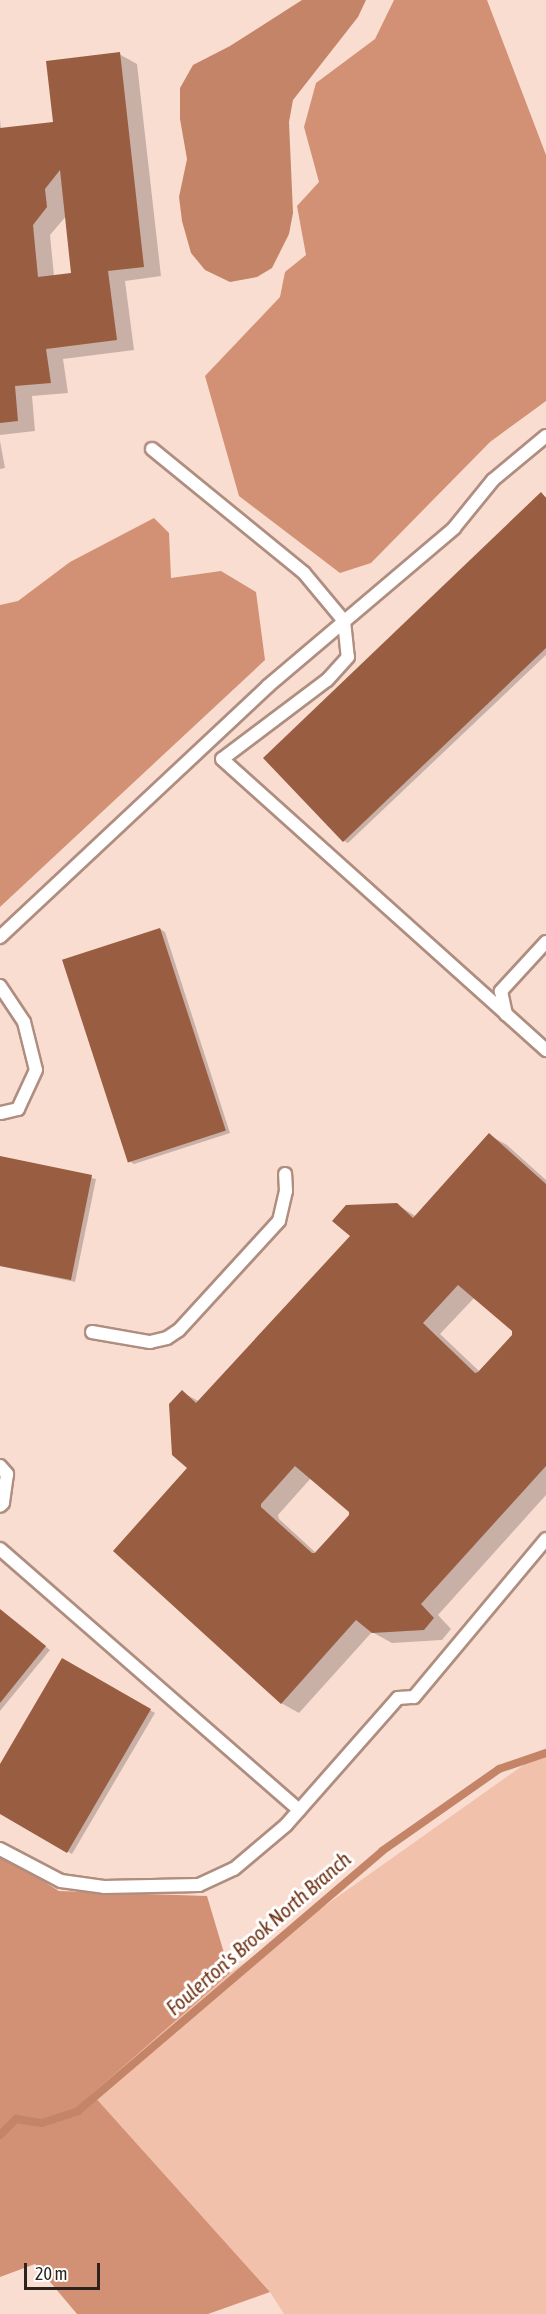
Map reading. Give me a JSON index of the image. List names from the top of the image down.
{
  "water": ["Foulerton's Brook North Branch"],
  "scale_bar": "20 m"
}
